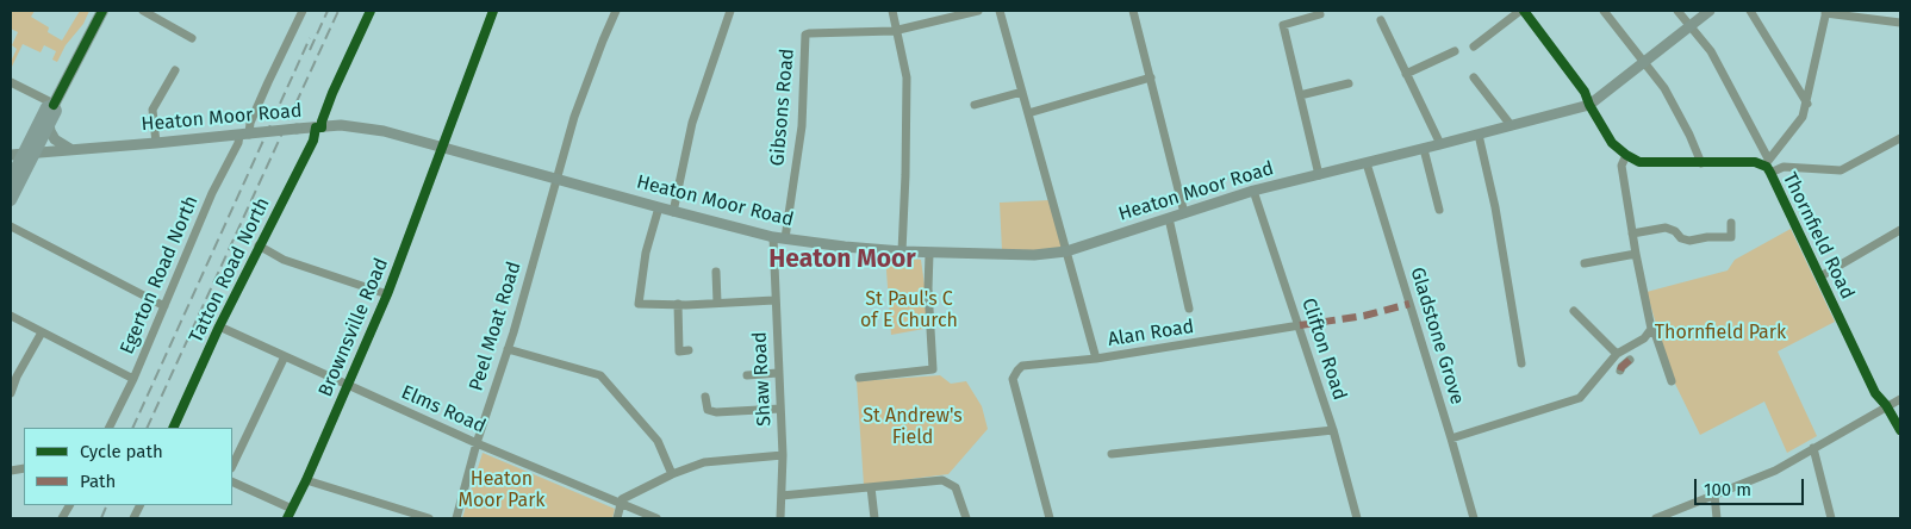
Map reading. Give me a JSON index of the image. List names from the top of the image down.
{
  "streets": {
    "main road": ["Heaton Moor Road"],
    "street": [
      "Gibsons Road",
      "Thornfield Road",
      "Tatton Road North",
      "Egerton Road North",
      "Peel Moat Road",
      "Brownsville Road",
      "Alan Road",
      "Gladstone Grove",
      "Clifton Road",
      "Shaw Road",
      "Elms Road"
    ]
  },
  "crossings": [
    ["Gibsons Road", "Heaton Moor Road"],
    ["Heaton Moor Road", "Tatton Road North"],
    ["Heaton Moor Road", "Egerton Road North"],
    ["Heaton Moor Road", "Peel Moat Road"],
    ["Heaton Moor Road", "Brownsville Road"],
    ["Heaton Moor Road", "Gladstone Grove"],
    ["Heaton Moor Road", "Clifton Road"],
    ["Heaton Moor Road", "Shaw Road"],
    ["Tatton Road North", "Elms Road"],
    ["Peel Moat Road", "Elms Road"],
    ["Brownsville Road", "Elms Road"],
    ["Alan Road", "Clifton Road"]
  ],
  "districts": ["Heaton Moor"],
  "parks": [
    "St Paul's C of E Church",
    "Thornfield Park",
    "St Andrew's Field",
    "Heaton Moor Park"
  ],
  "legend": ["Cycle path", "Path"],
  "scale_bar": "100 m"
}
